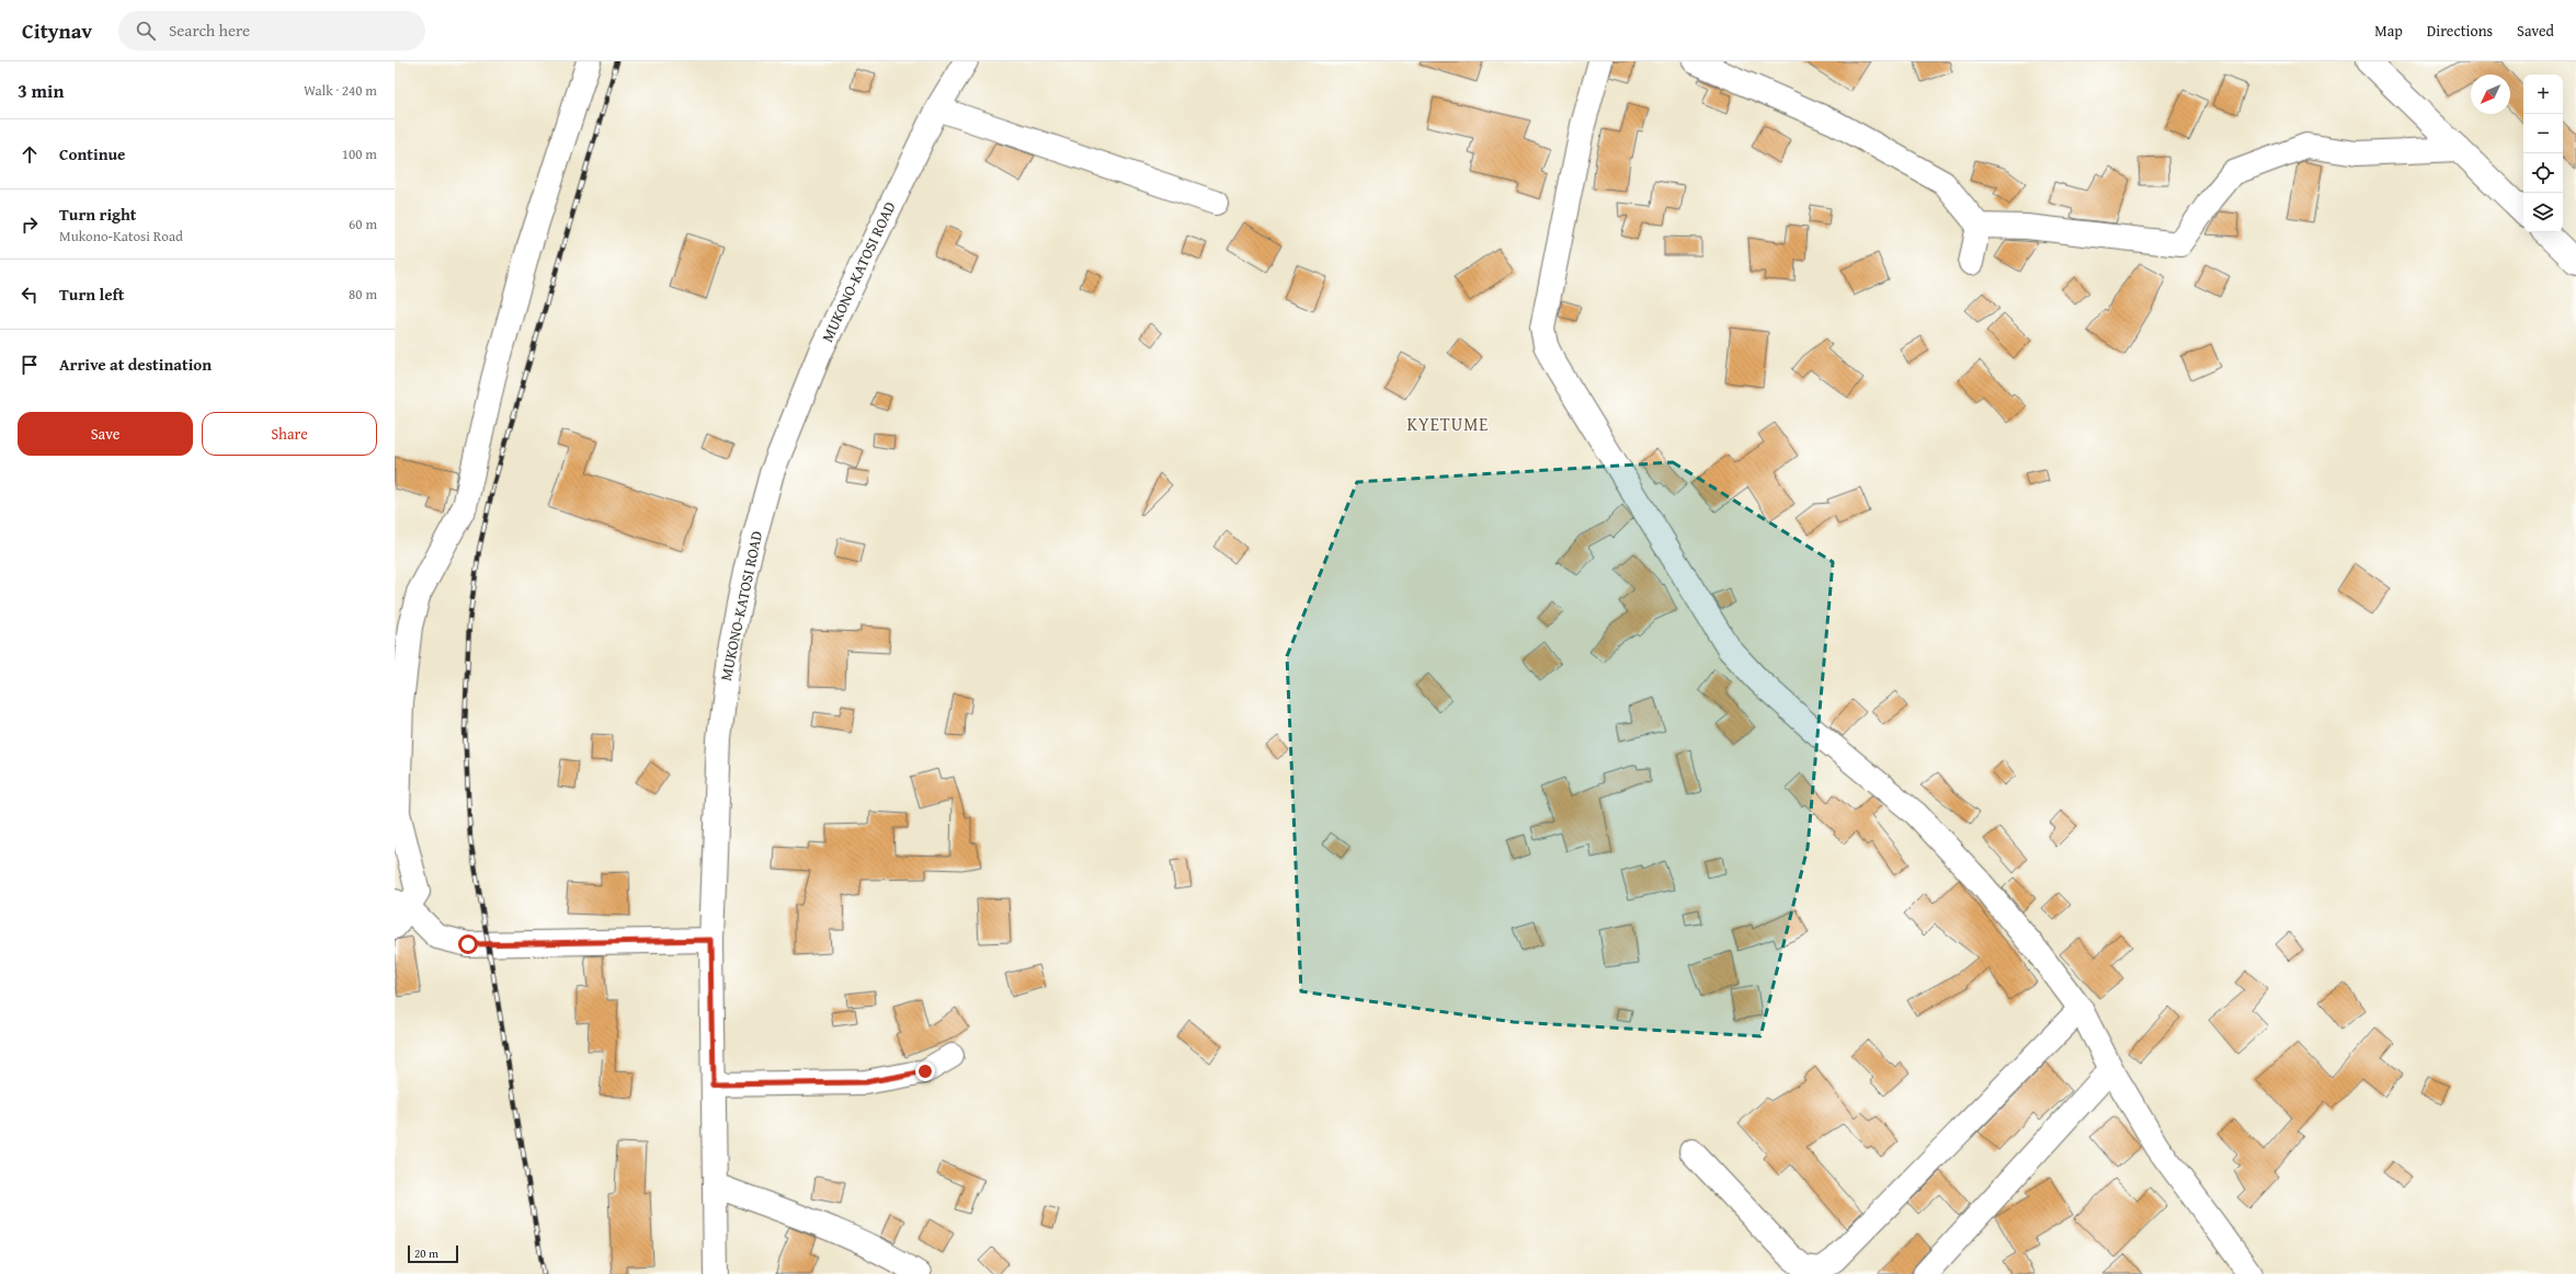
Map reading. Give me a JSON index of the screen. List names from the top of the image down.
{
  "streets": {
    "street": ["MUKONO-KATOSI ROAD"]
  },
  "districts": ["KYETUME"],
  "scale_bar": "20 m",
  "north": "bottom left",
  "page": {
    "header": "Citynav",
    "search": "Search here",
    "nav": ["Map", "Directions", "Saved"],
    "heading": ["3 min", "Walk · 240 m"],
    "map_buttons": ["+", "−"],
    "list": [
      ["Continue", "100 m"],
      ["Turn right", "Mukono-Katosi Road", "60 m"],
      ["Turn left", "80 m"],
      "Arrive at destination"
    ],
    "buttons": ["Save", "Share"],
    "scale": "20 m"
  }
}
